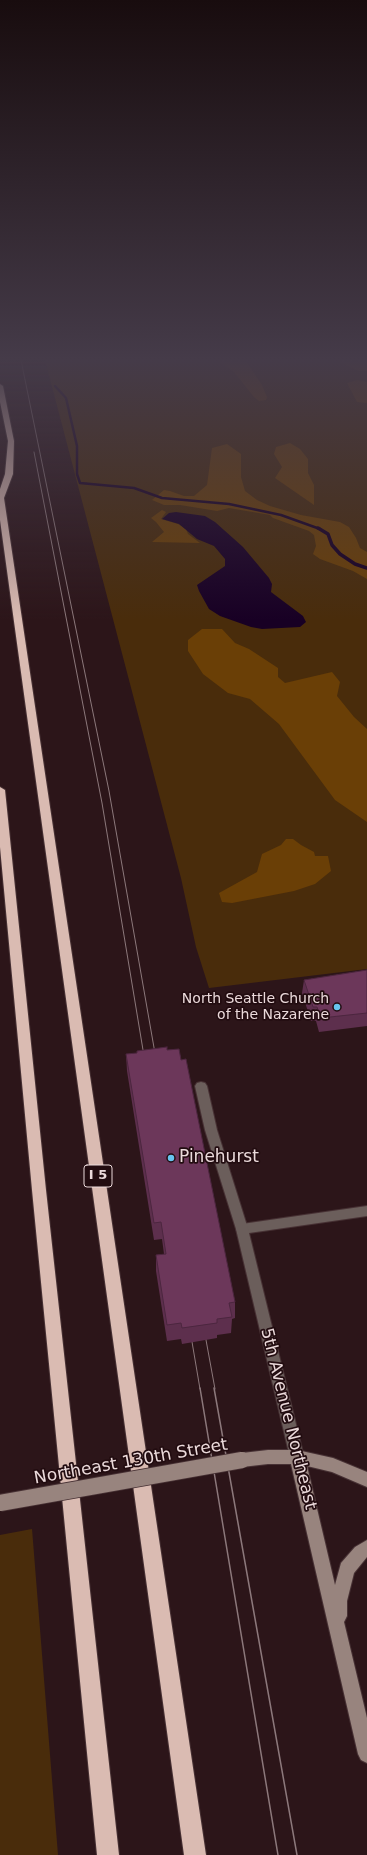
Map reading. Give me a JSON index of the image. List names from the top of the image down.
{
  "streets": {
    "highway": ["I 5"],
    "main road": ["5th Avenue Northeast", "Northeast 130th Street"]
  },
  "crossings": [
    ["5th Avenue Northeast", "Northeast 130th Street"]
  ],
  "places": ["North Seattle Church of the Nazarene", "Pinehurst"]
}
